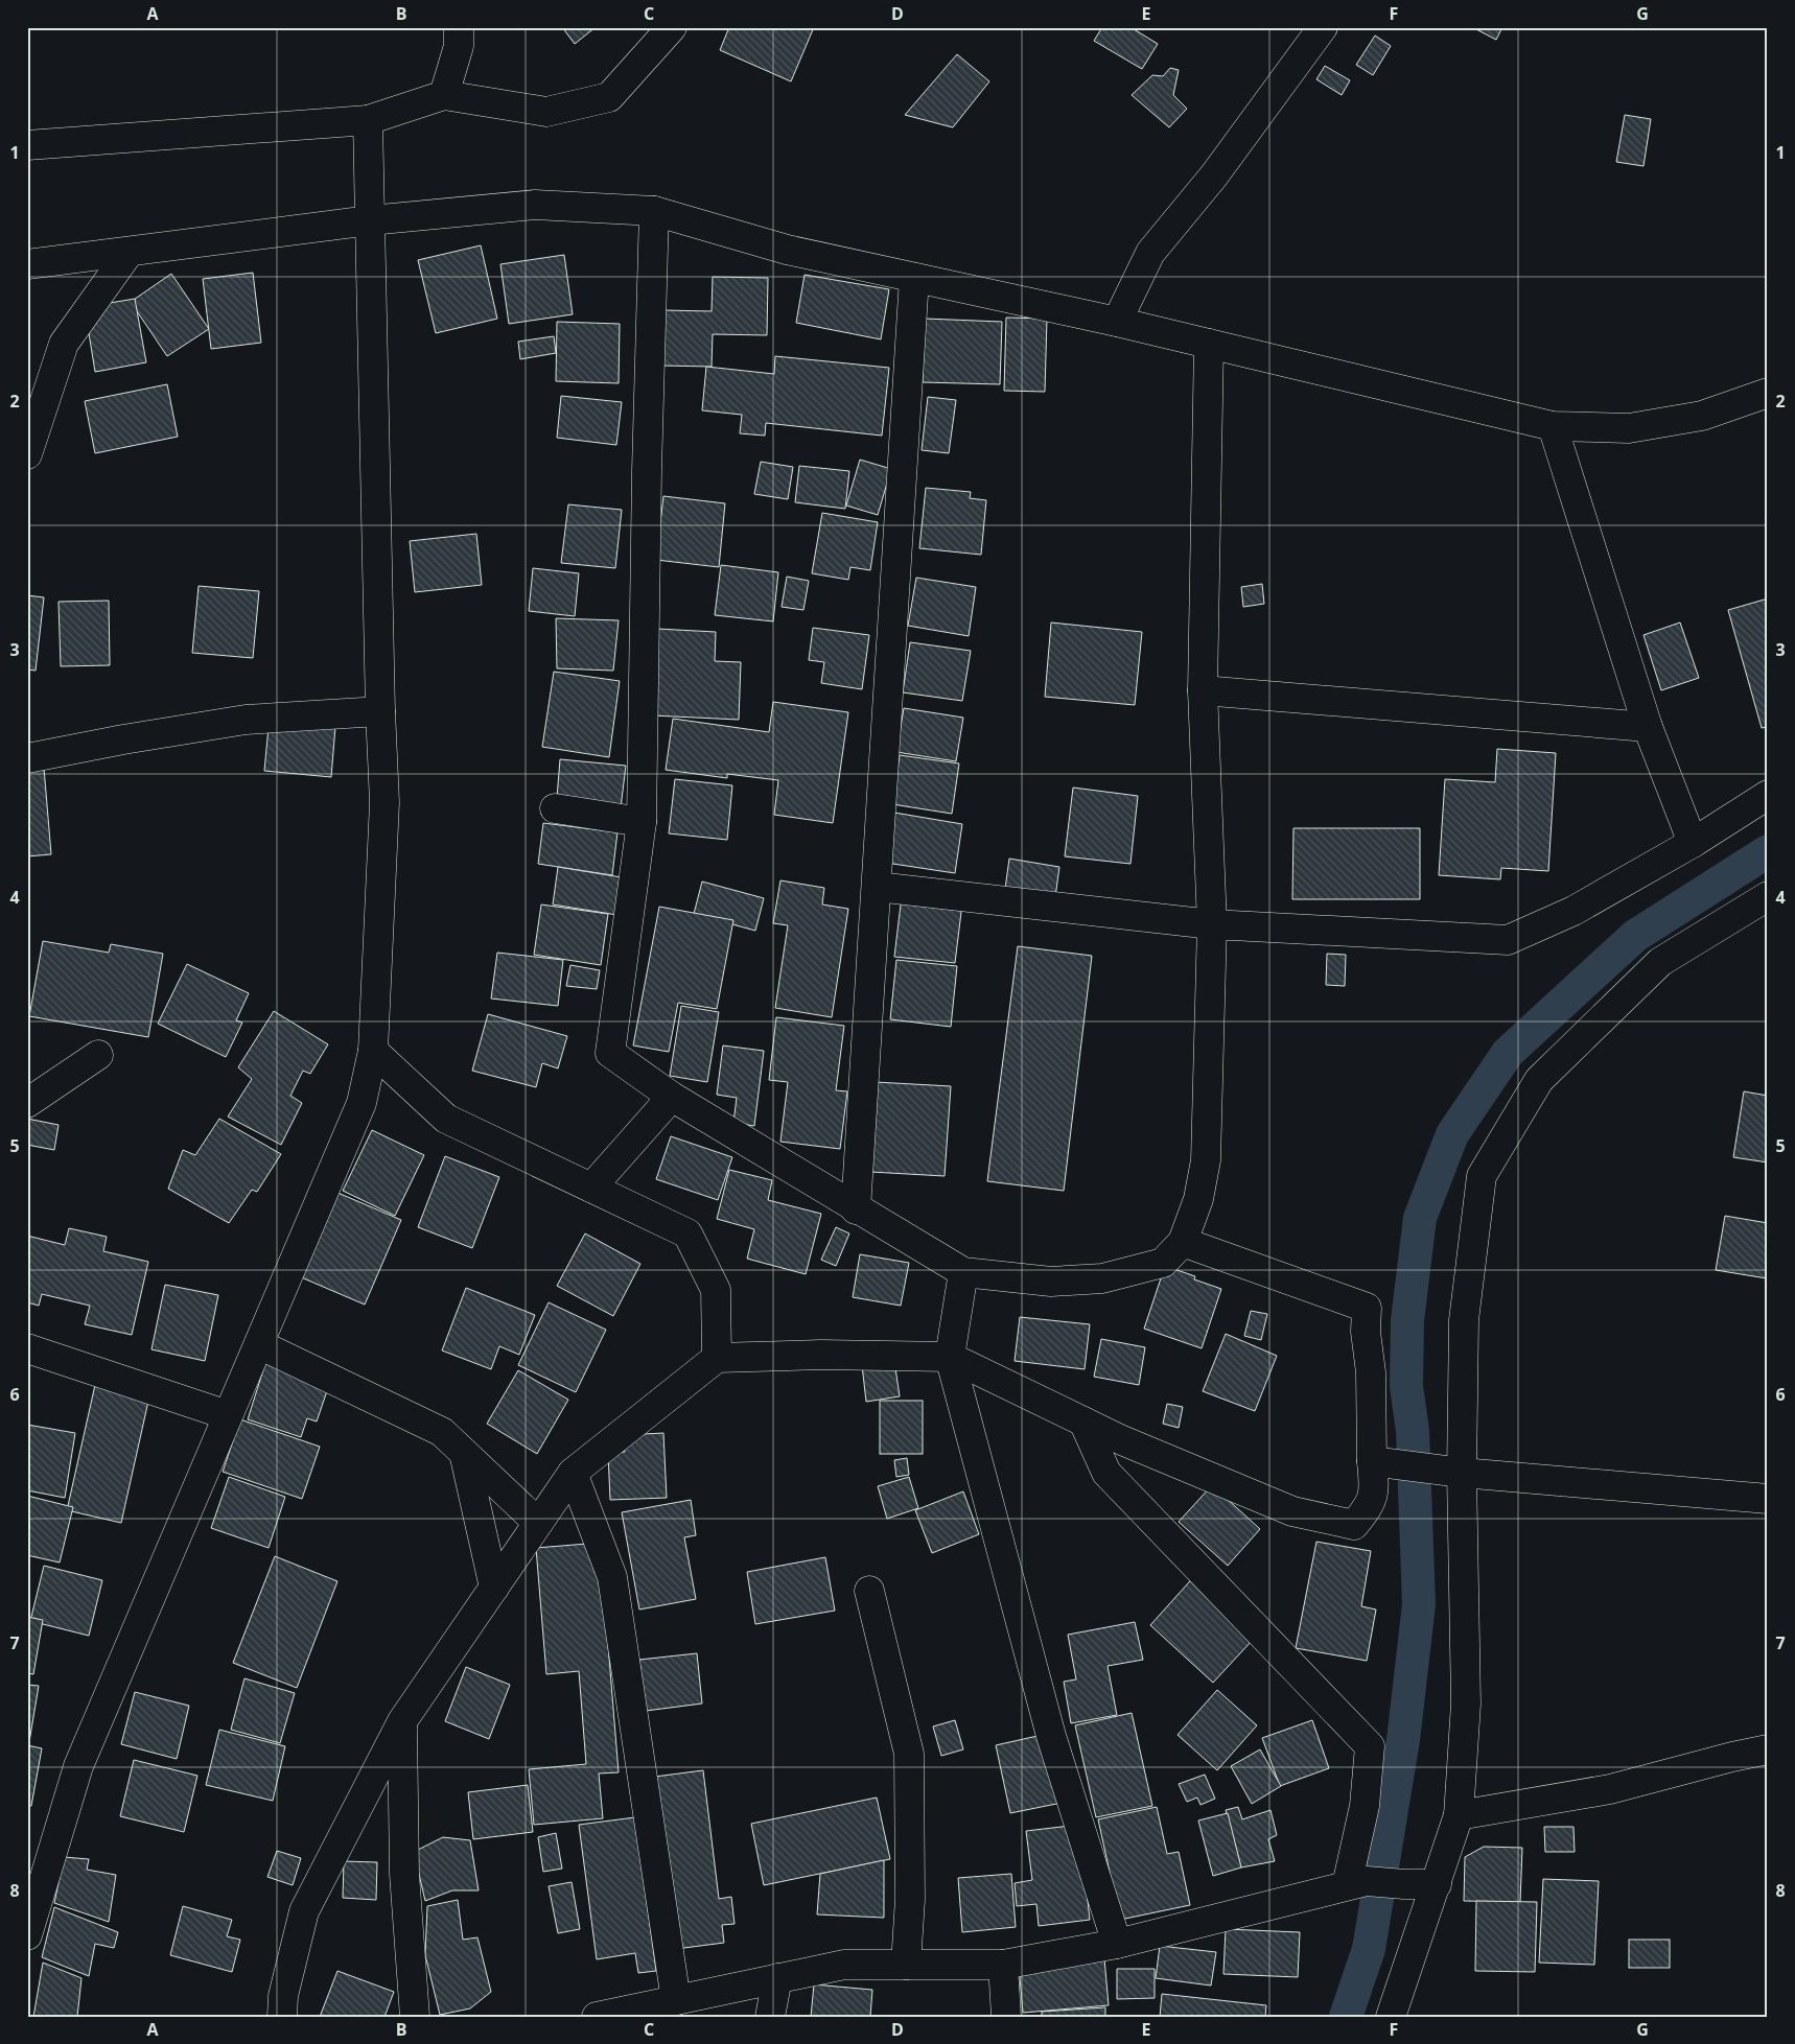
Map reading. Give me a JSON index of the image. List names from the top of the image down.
{
  "grid": {
    "columns": [
      "A",
      "B",
      "C",
      "D",
      "E",
      "F",
      "G"
    ],
    "rows": [
      "1",
      "2",
      "3",
      "4",
      "5",
      "6",
      "7",
      "8"
    ]
  }
}
